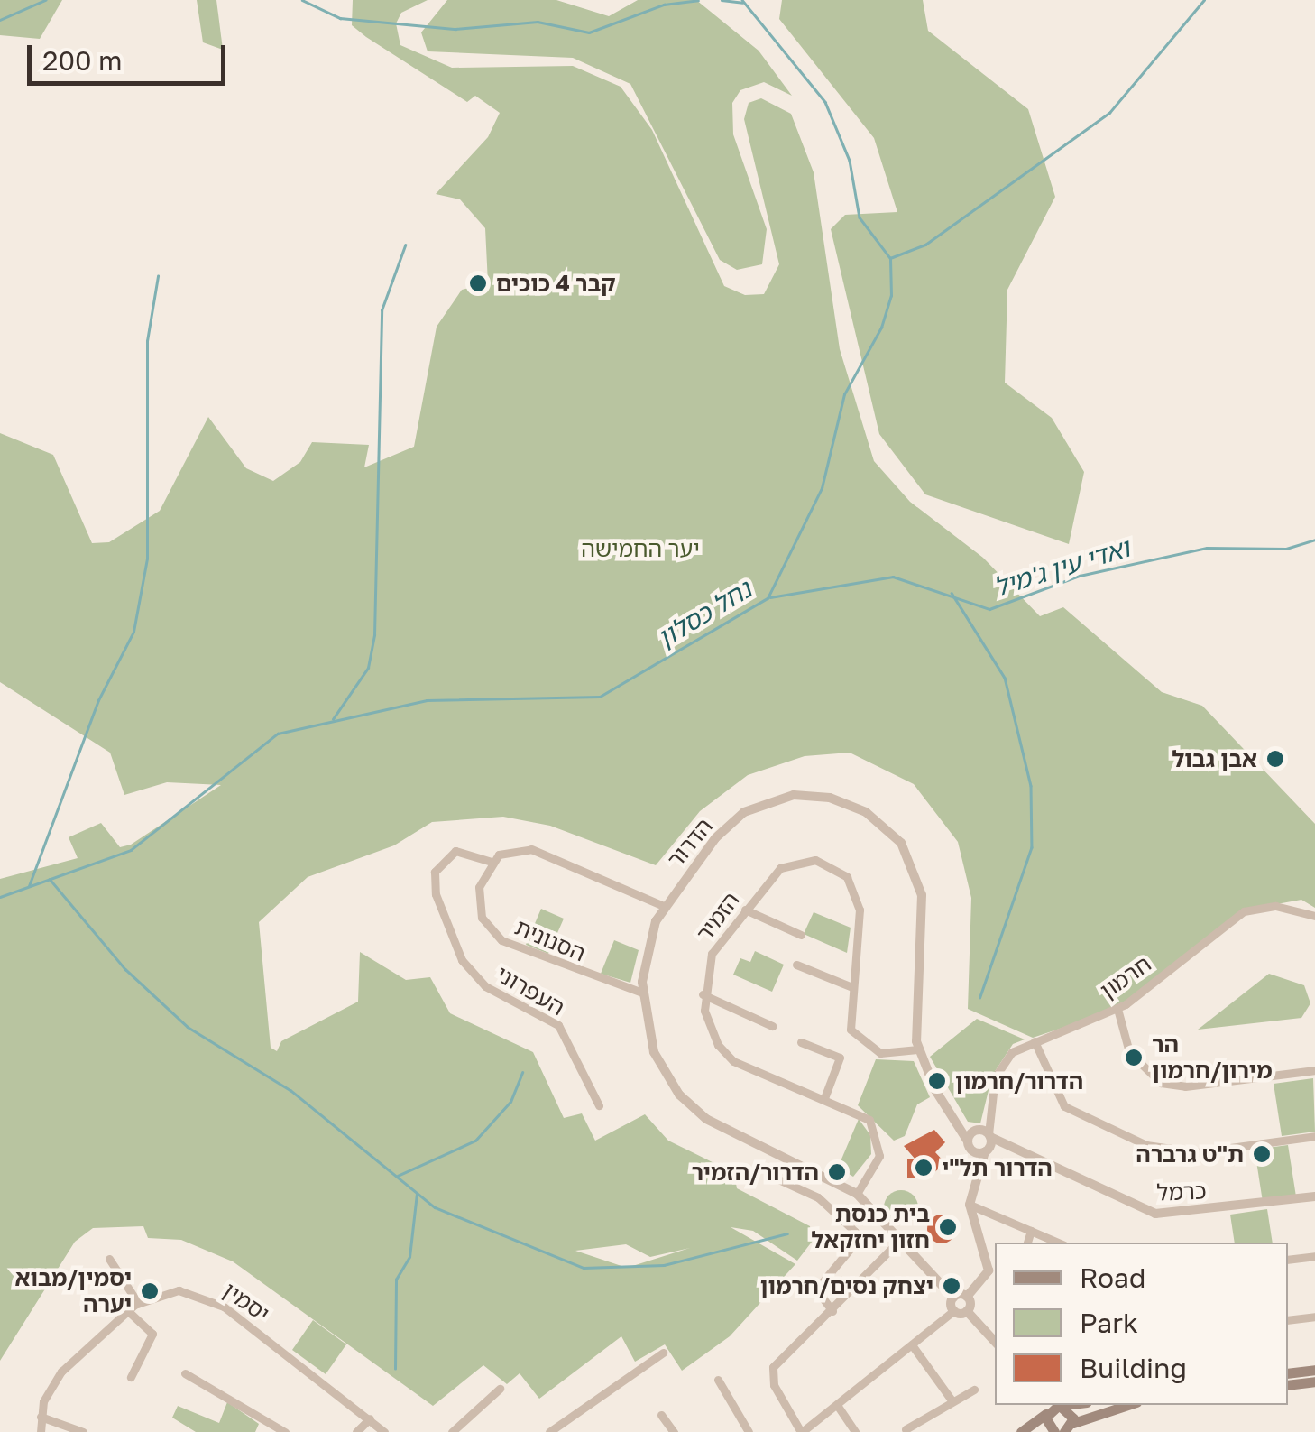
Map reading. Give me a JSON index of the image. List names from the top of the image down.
{
  "streets": {
    "street": [
      "הדרור",
      "הזמיר",
      "הסנונית",
      "חרמון",
      "העפרוני",
      "כרמל",
      "יסמין"
    ]
  },
  "crossings": [
    ["הדרור", "הזמיר"],
    ["הדרור", "הסנונית"],
    ["הדרור", "חרמון"],
    ["הדרור", "כרמל"],
    ["הסנונית", "העפרוני"],
    ["חרמון", "כרמל"]
  ],
  "water": ["ואדי עין ג'מיל", "נחל כסלון"],
  "parks": ["יער החמישה"],
  "places": [
    "קבר 4 כוכים",
    "אבן גבול",
    "הר מירון/חרמון",
    "הדרור/חרמון",
    "ת\"ט גרברה",
    "הדרור תל\"י",
    "הדרור/הזמיר",
    "בית כנסת חזון יחזקאל",
    "יצחק נסים/חרמון",
    "יסמין/מבוא יערה"
  ],
  "legend": ["Road", "Park", "Building"],
  "scale_bar": "200 m"
}
